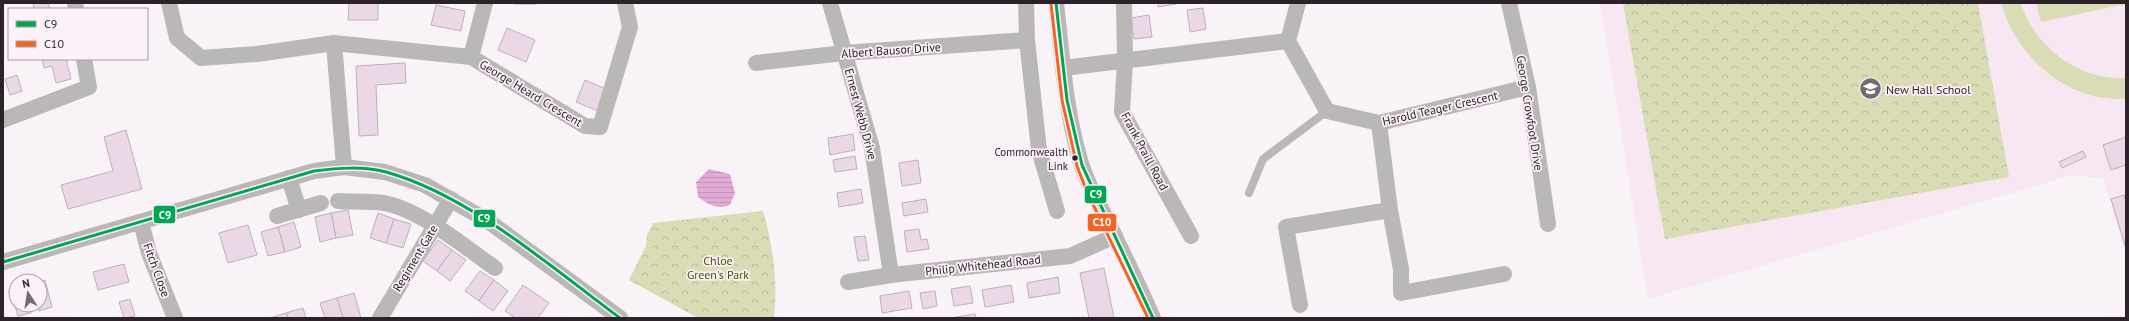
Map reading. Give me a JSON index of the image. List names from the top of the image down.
{
  "streets": {
    "street": [
      "Albert Bausor Drive",
      "George Heard Crescent",
      "Harold Teager Crescent",
      "George Crowfoot Drive",
      "Ernest Webb Drive",
      "Frank Praill Road",
      "Regiment Gate",
      "Philip Whitehead Road",
      "Fitch Close"
    ]
  },
  "crossings": [
    ["Albert Bausor Drive", "Ernest Webb Drive"],
    ["Harold Teager Crescent", "George Crowfoot Drive"],
    ["Ernest Webb Drive", "Philip Whitehead Road"]
  ],
  "parks": ["Chloe Green's Park"],
  "places": {
    "school or university": ["New Hall School"],
    "other": ["Commonwealth Link"]
  },
  "lines": ["transit line C9", "transit line C10"],
  "legend": ["C9", "C10"],
  "north": "top"
}
